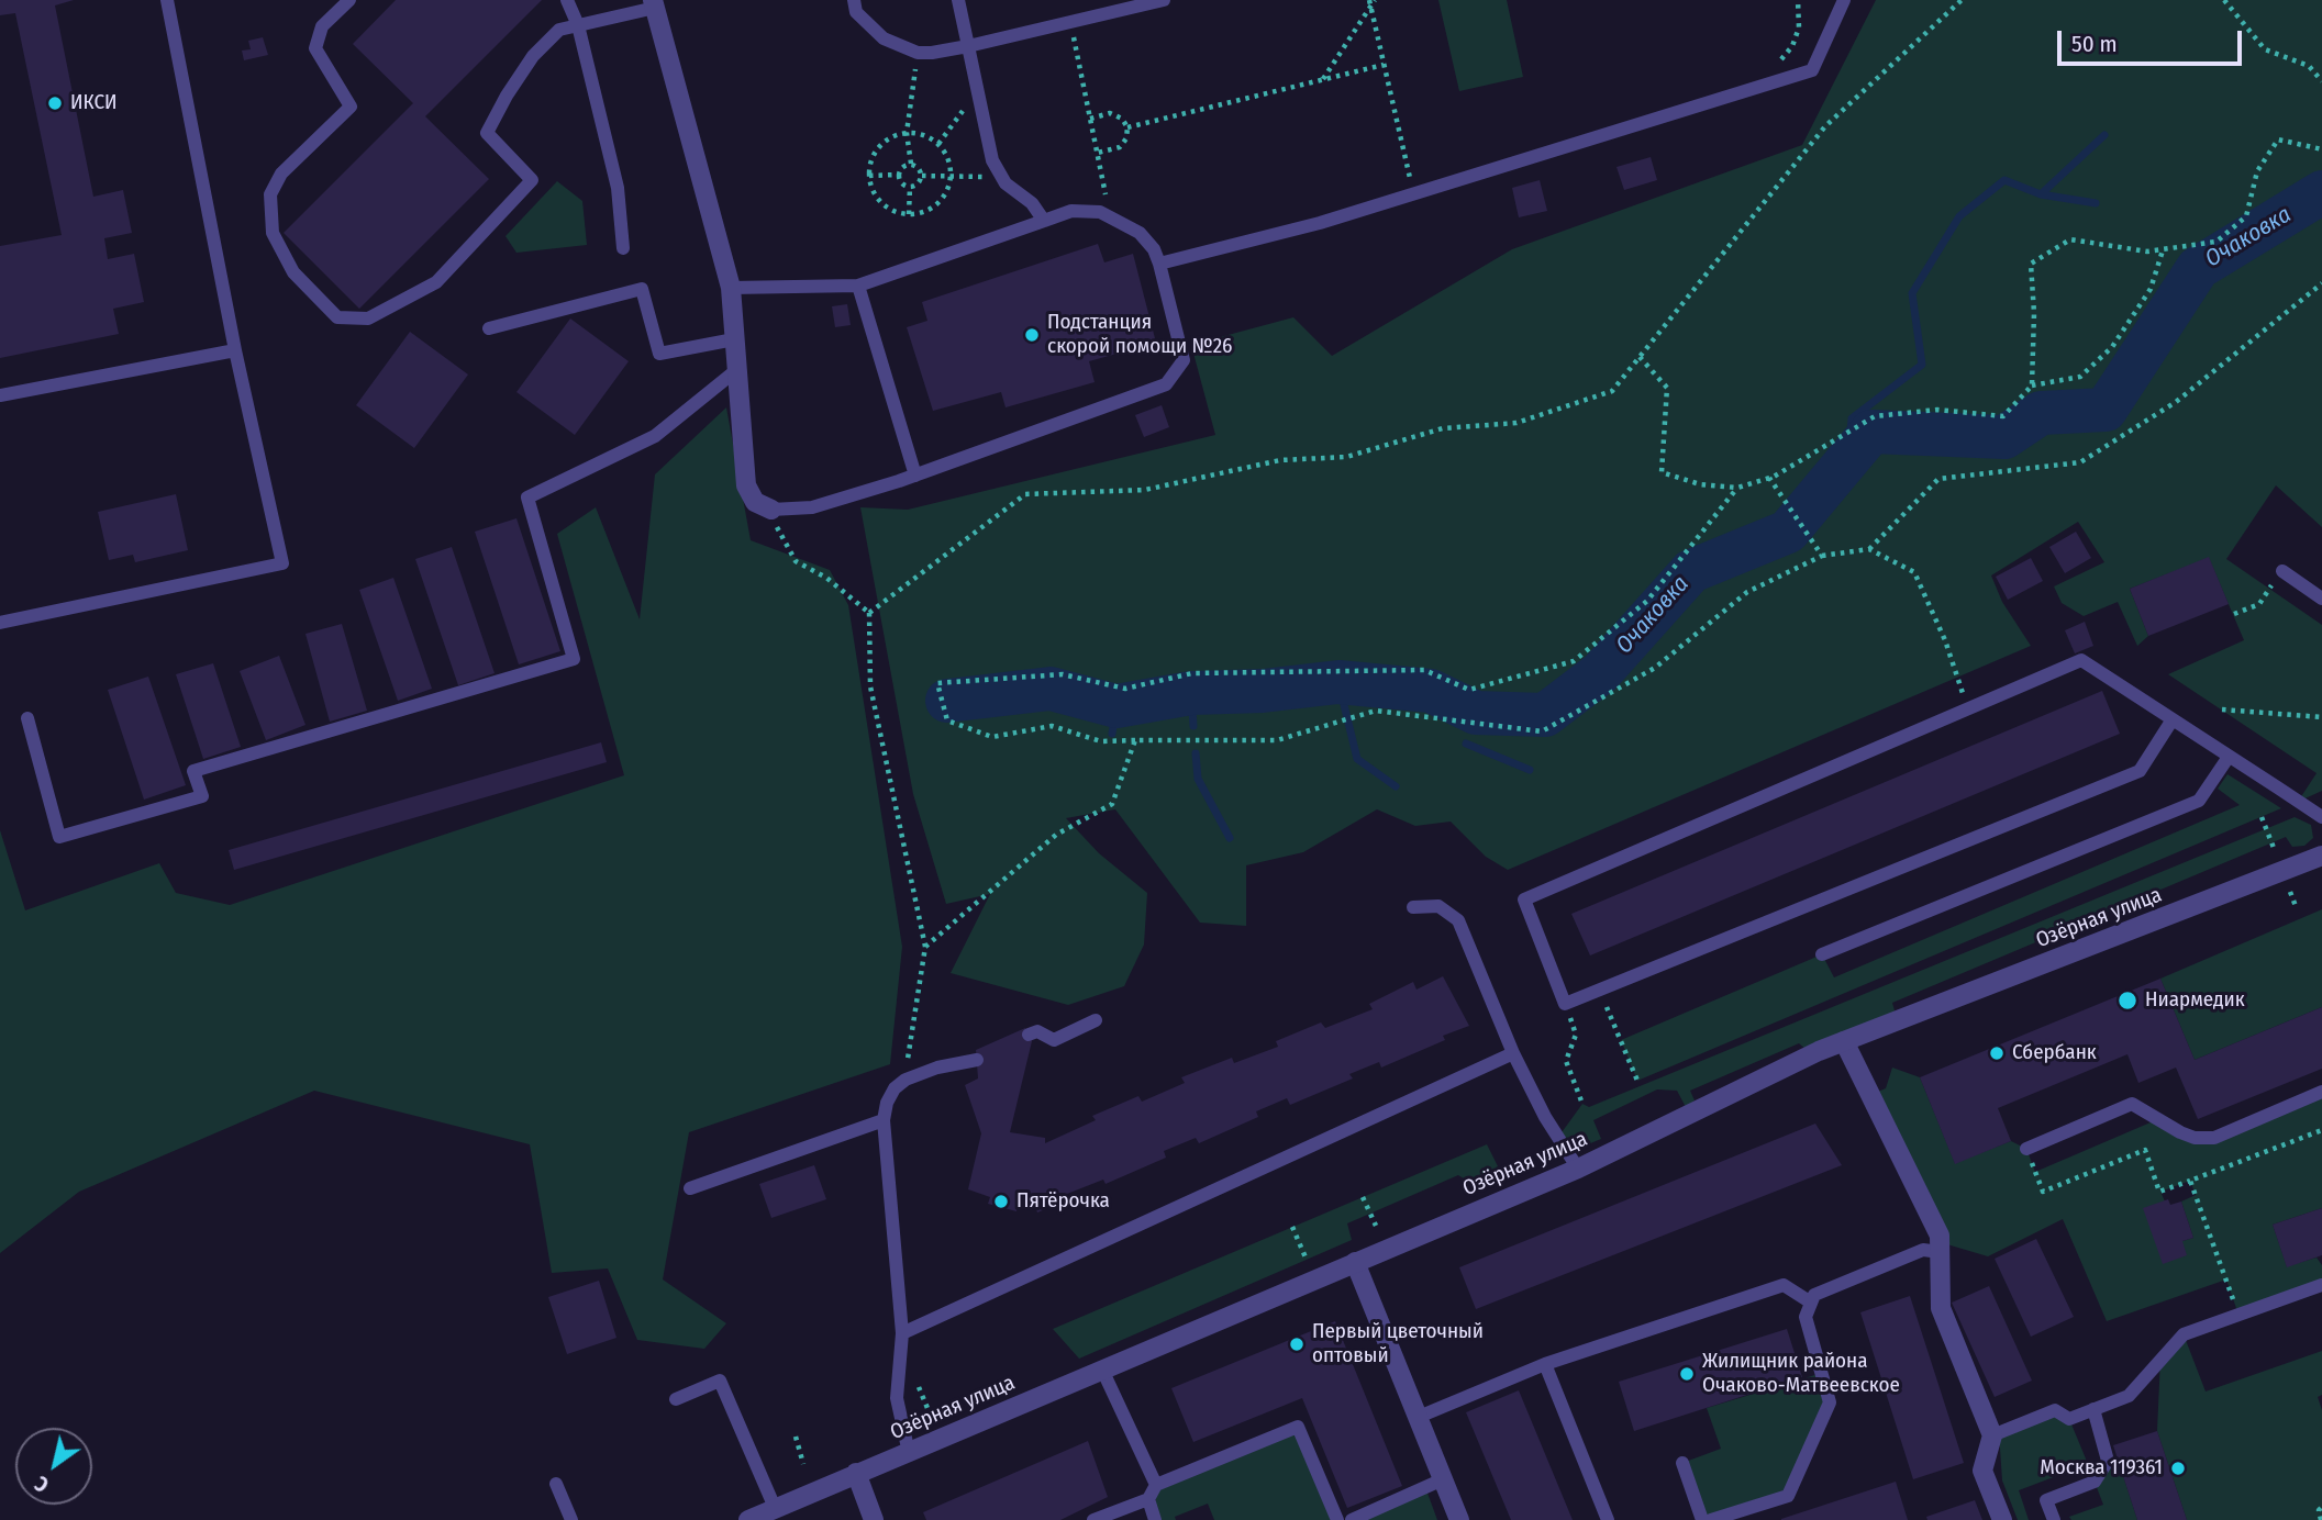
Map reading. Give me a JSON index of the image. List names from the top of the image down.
{
  "streets": {
    "street": ["Озёрная улица"]
  },
  "water": ["Очаковка"],
  "places": [
    "ИКСИ",
    "Подстанция скорой помощи №26",
    "Ниармедик",
    "Сбербанк",
    "Пятёрочка",
    "Первый цветочный оптовый",
    "Жилищник района Очаково-Матвеевское",
    "Москва 119361"
  ],
  "scale_bar": "50 m",
  "north": "bottom left"
}
